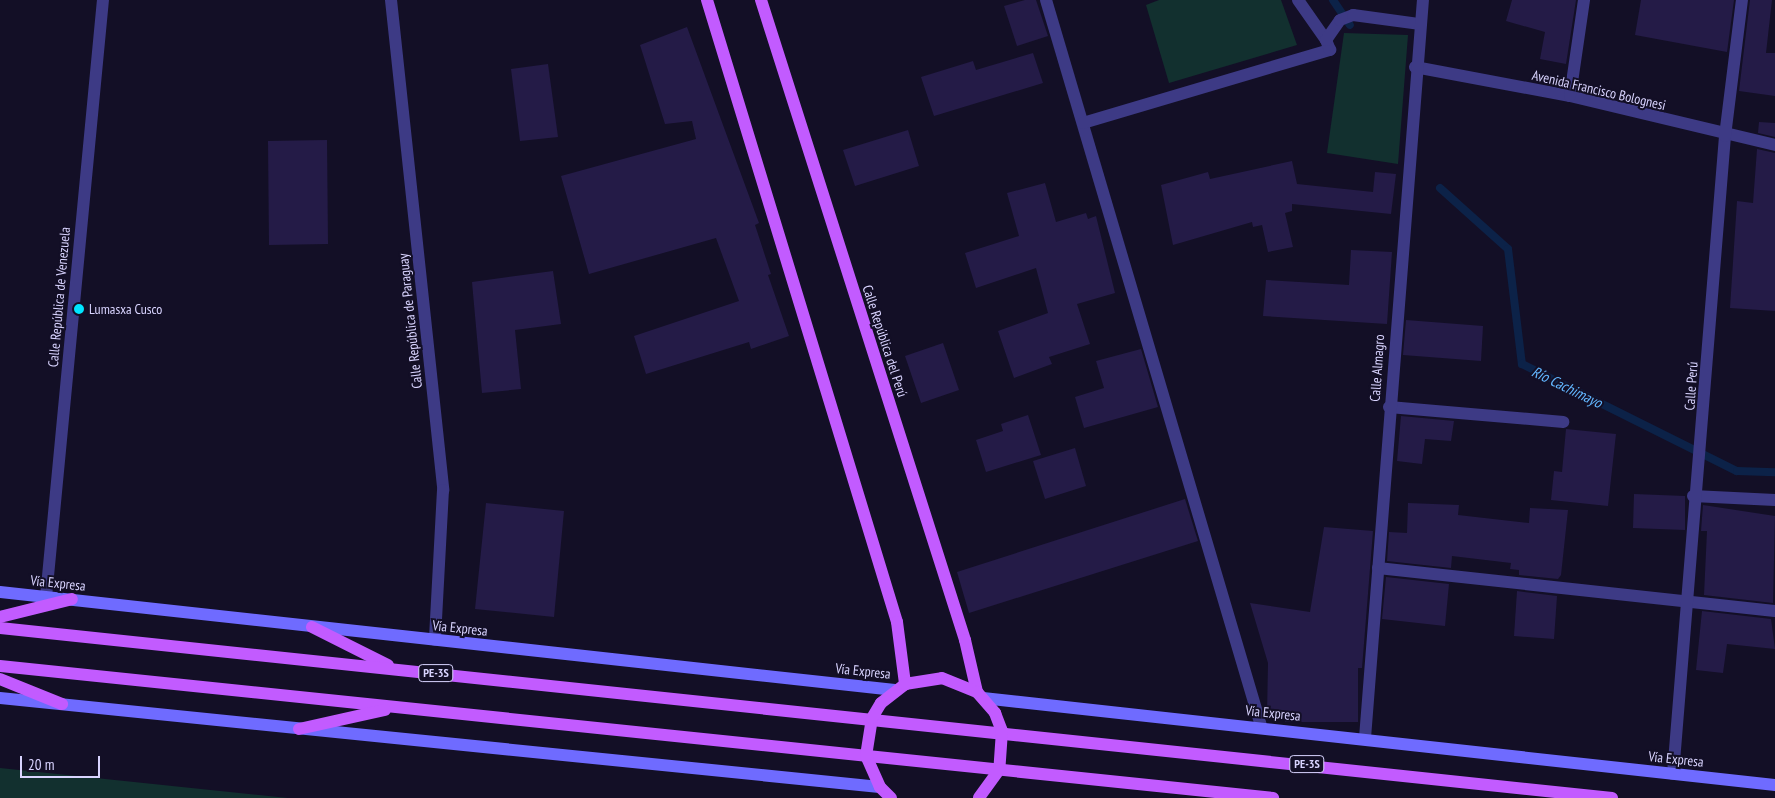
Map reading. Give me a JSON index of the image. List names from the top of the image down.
{
  "streets": {
    "main road": ["Calle República del Perú", "Vía Expresa", "PE-3S"],
    "street": [
      "Avenida Francisco Bolognesi",
      "Calle República de Venezuela",
      "Calle República de Paraguay",
      "Calle Almagro",
      "Calle Perú"
    ]
  },
  "crossings": [
    ["Avenida Francisco Bolognesi", "Calle Almagro"],
    ["Avenida Francisco Bolognesi", "Calle Perú"],
    ["Calle República de Venezuela", "Vía Expresa"],
    ["Calle República de Paraguay", "Vía Expresa"],
    ["Calle República del Perú", "Vía Expresa"],
    ["Calle República del Perú", "PE-3S"],
    ["Calle Almagro", "Vía Expresa"],
    ["Calle Perú", "Vía Expresa"]
  ],
  "water": ["Río Cachimayo"],
  "places": ["Lumasxa Cusco"],
  "scale_bar": "20 m"
}
